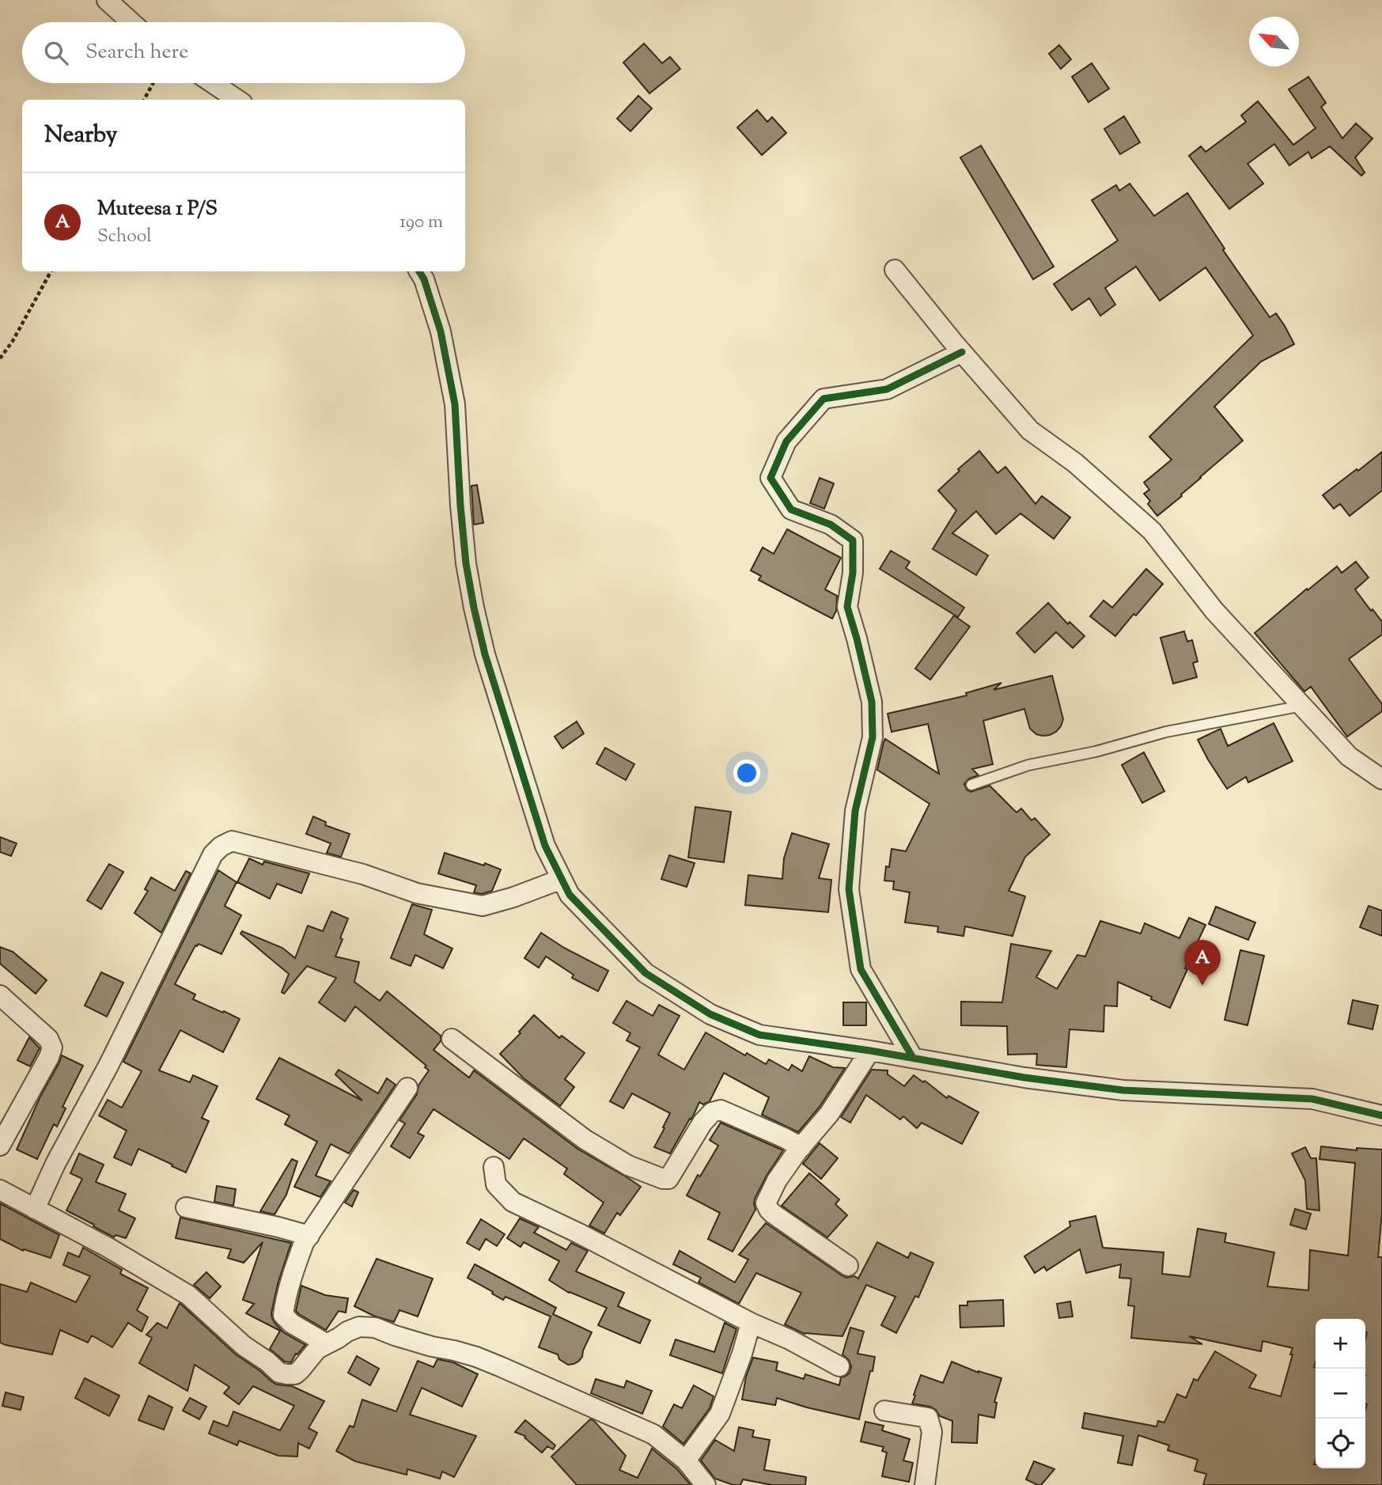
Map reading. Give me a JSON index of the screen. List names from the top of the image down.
{
  "north": "top left",
  "page": {
    "search": "Search here",
    "heading": "Nearby",
    "list": [
      {
        "mark": "A",
        "name": "Muteesa 1 P/S",
        "note": "School",
        "value": "190 m"
      }
    ],
    "pins": "A",
    "map_buttons": ["+", "−"]
  }
}
